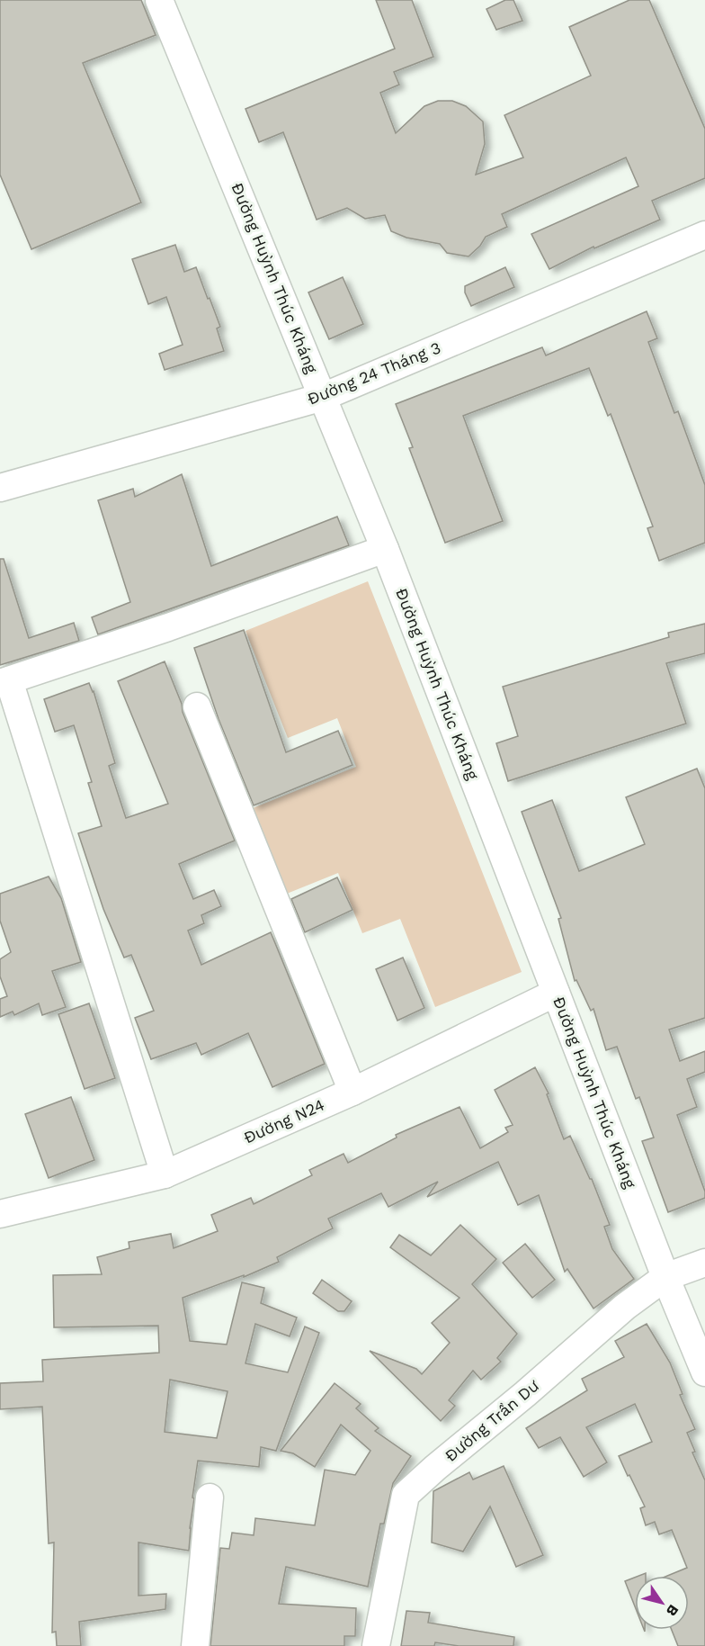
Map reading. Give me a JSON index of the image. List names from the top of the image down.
{
  "streets": {
    "street": [
      "Đường Huỳnh Thúc Kháng",
      "Đường 24 Tháng 3",
      "Đường N24",
      "Đường Trần Dư"
    ]
  },
  "crossings": [
    ["Đường Huỳnh Thúc Kháng", "Đường 24 Tháng 3"],
    ["Đường Huỳnh Thúc Kháng", "Đường N24"],
    ["Đường Huỳnh Thúc Kháng", "Đường Trần Dư"]
  ],
  "north": "bottom right"
}
